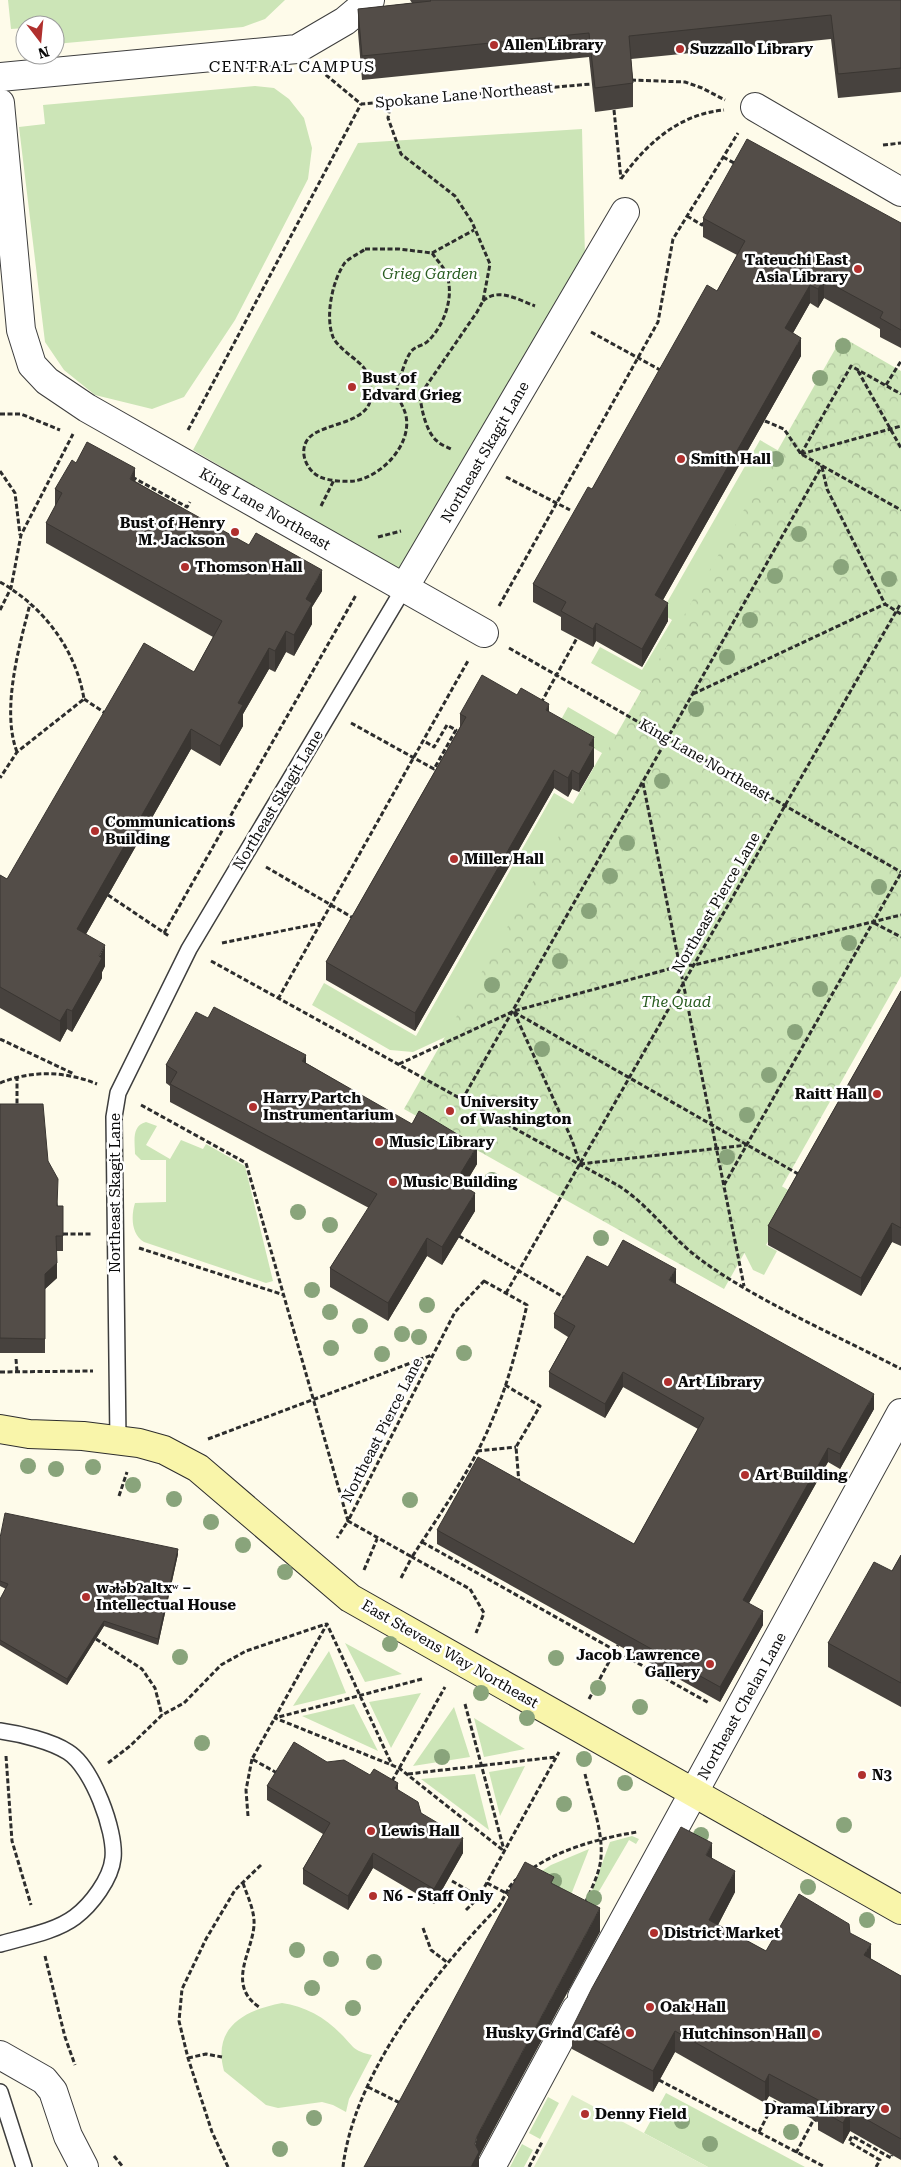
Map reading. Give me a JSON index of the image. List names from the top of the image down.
{
  "streets": {
    "street": [
      "Northeast Skagit Lane",
      "King Lane Northeast",
      "East Stevens Way Northeast",
      "Northeast Chelan Lane"
    ],
    "path": ["Spokane Lane Northeast", "Northeast Pierce Lane"]
  },
  "crossings": [
    ["Northeast Skagit Lane", "King Lane Northeast"],
    ["Northeast Skagit Lane", "East Stevens Way Northeast"],
    ["King Lane Northeast", "Northeast Pierce Lane"],
    ["East Stevens Way Northeast", "Northeast Chelan Lane"]
  ],
  "districts": ["CENTRAL CAMPUS"],
  "parks": ["Grieg Garden", "The Quad"],
  "places": [
    "Allen Library",
    "Suzzallo Library",
    "Tateuchi East Asia Library",
    "Bust of Edvard Grieg",
    "Smith Hall",
    "Bust of Henry M. Jackson",
    "Thomson Hall",
    "Communications Building",
    "Miller Hall",
    "Raitt Hall",
    "Harry Partch Instrumentarium",
    "University of Washington",
    "Music Library",
    "Music Building",
    "Art Library",
    "Art Building",
    "wǝɫǝbʔaltxʷ – Intellectual House",
    "Jacob Lawrence Gallery",
    "N3",
    "Lewis Hall",
    "N6 - Staff Only",
    "District Market",
    "Oak Hall",
    "Husky Grind Café",
    "Hutchinson Hall",
    "Drama Library",
    "Denny Field"
  ],
  "north": "bottom"
}
